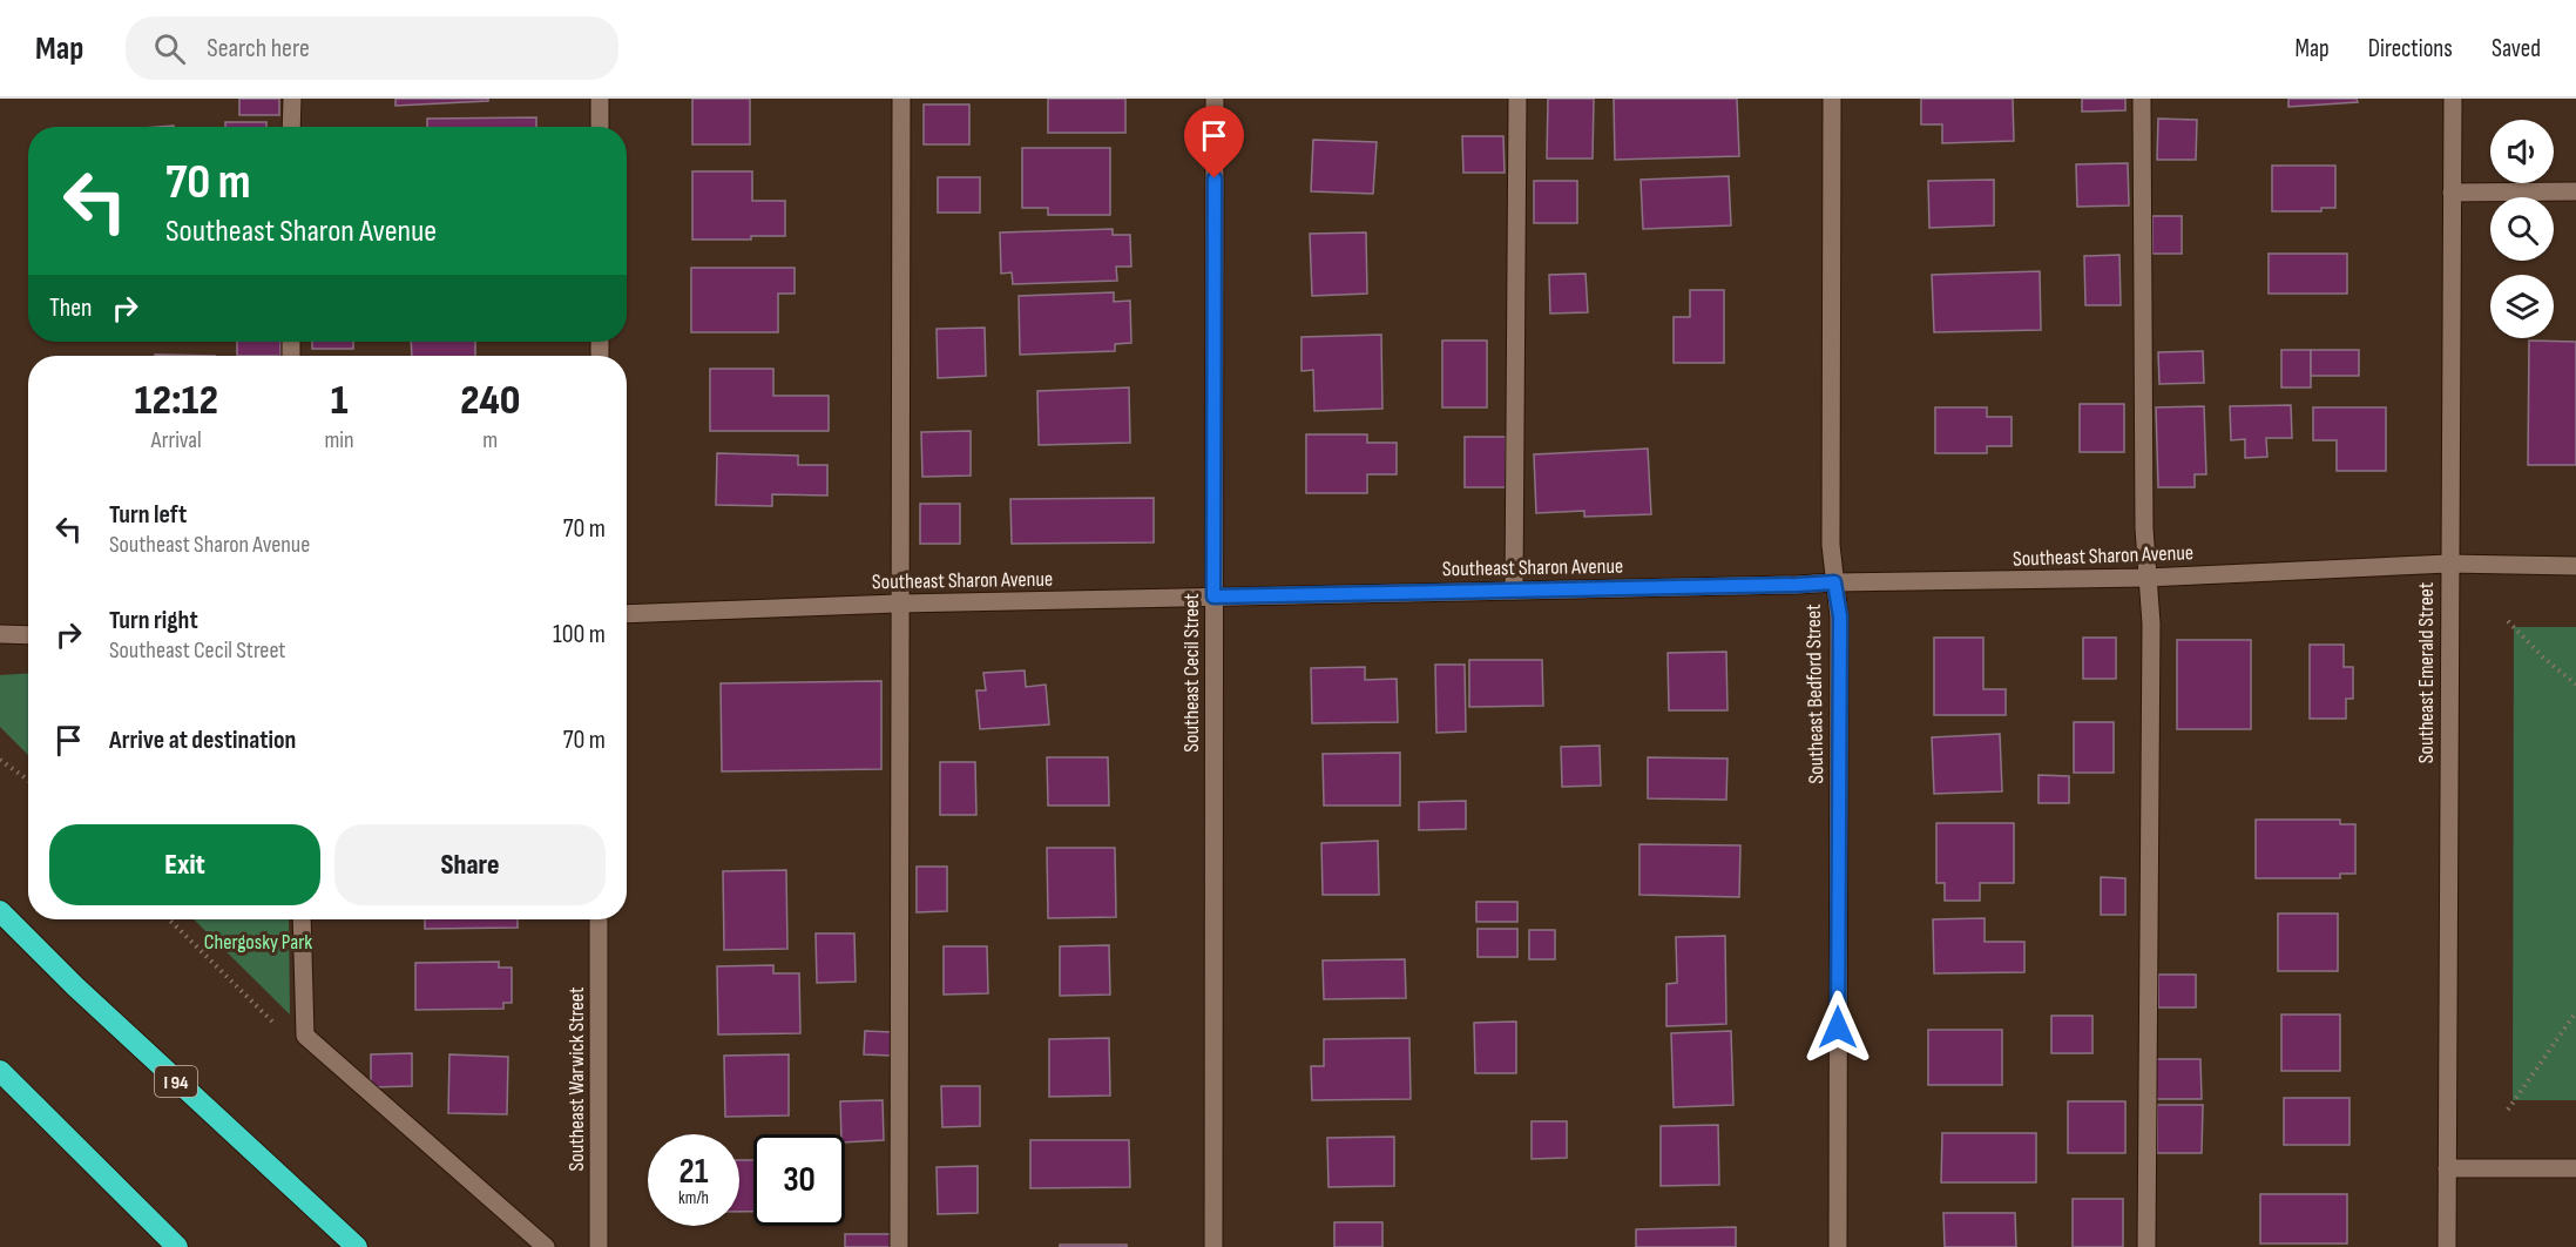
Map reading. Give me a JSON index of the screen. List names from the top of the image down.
{
  "streets": {
    "highway": ["I 94"],
    "street": [
      "Southeast Sharon Avenue",
      "Southeast Cecil Street",
      "Southeast Emerald Street",
      "Southeast Bedford Street",
      "Southeast Warwick Street"
    ]
  },
  "crossings": [
    ["Southeast Sharon Avenue", "Southeast Cecil Street"],
    ["Southeast Sharon Avenue", "Southeast Emerald Street"],
    ["Southeast Sharon Avenue", "Southeast Bedford Street"]
  ],
  "parks": ["Chergosky Park"],
  "page": {
    "header": "Map",
    "search": "Search here",
    "nav": ["Map", "Directions", "Saved"],
    "turn": ["70 m", "Southeast Sharon Avenue"],
    "then": "Then",
    "eta": [
      "12:12",
      "Arrival",
      "1",
      "min",
      "240",
      "m"
    ],
    "list": [
      {
        "name": "Turn left",
        "note": "Southeast Sharon Avenue",
        "value": "70 m"
      },
      {
        "name": "Turn right",
        "note": "Southeast Cecil Street",
        "value": "100 m"
      },
      {
        "name": "Arrive at destination",
        "value": "70 m"
      }
    ],
    "buttons": ["Exit", "Share"],
    "speed": "21 km/h",
    "limit": "30"
  }
}
